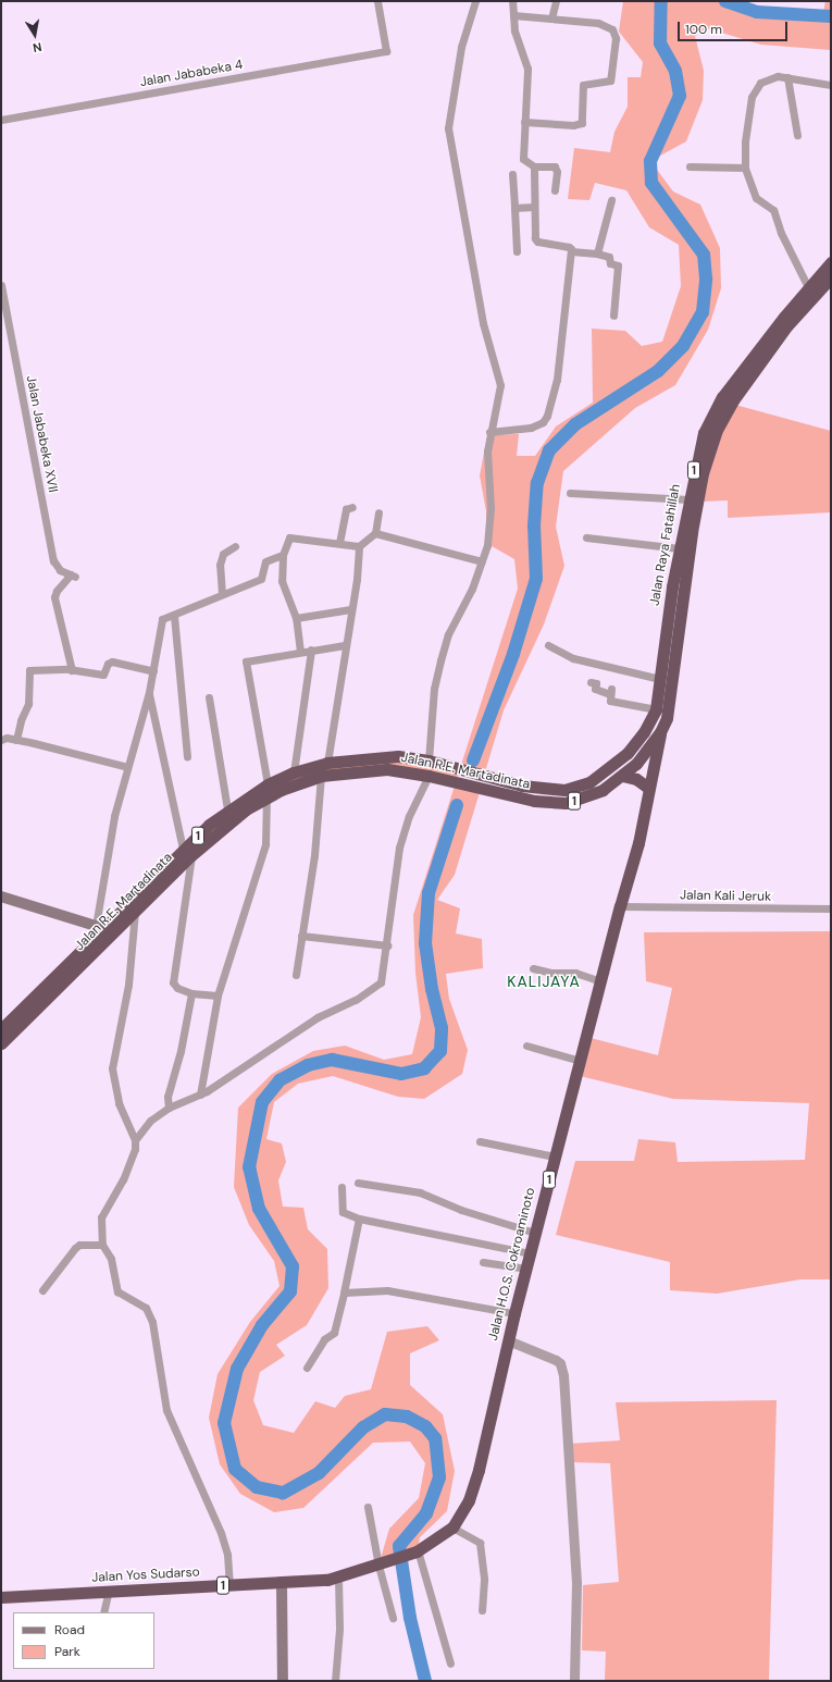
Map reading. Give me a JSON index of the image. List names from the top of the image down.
{
  "streets": {
    "highway": [
      "1",
      "Jalan Raya Fatahillah",
      "Jalan R.E. Martadinata",
      "Jalan H.O.S. Cokroaminoto",
      "Jalan Yos Sudarso"
    ],
    "street": ["Jalan Jababeka 4", "Jalan Jababeka XVII", "Jalan Kali Jeruk"]
  },
  "crossings": [
    ["Jalan Raya Fatahillah", "Jalan R.E. Martadinata"],
    ["Jalan Raya Fatahillah", "Jalan H.O.S. Cokroaminoto"],
    ["Jalan R.E. Martadinata", "Jalan H.O.S. Cokroaminoto"],
    ["Jalan Kali Jeruk", "Jalan H.O.S. Cokroaminoto"],
    ["Jalan H.O.S. Cokroaminoto", "Jalan Yos Sudarso"]
  ],
  "districts": ["KALIJAYA"],
  "legend": ["Road", "Park"],
  "scale_bar": "100 m",
  "north": "bottom"
}
